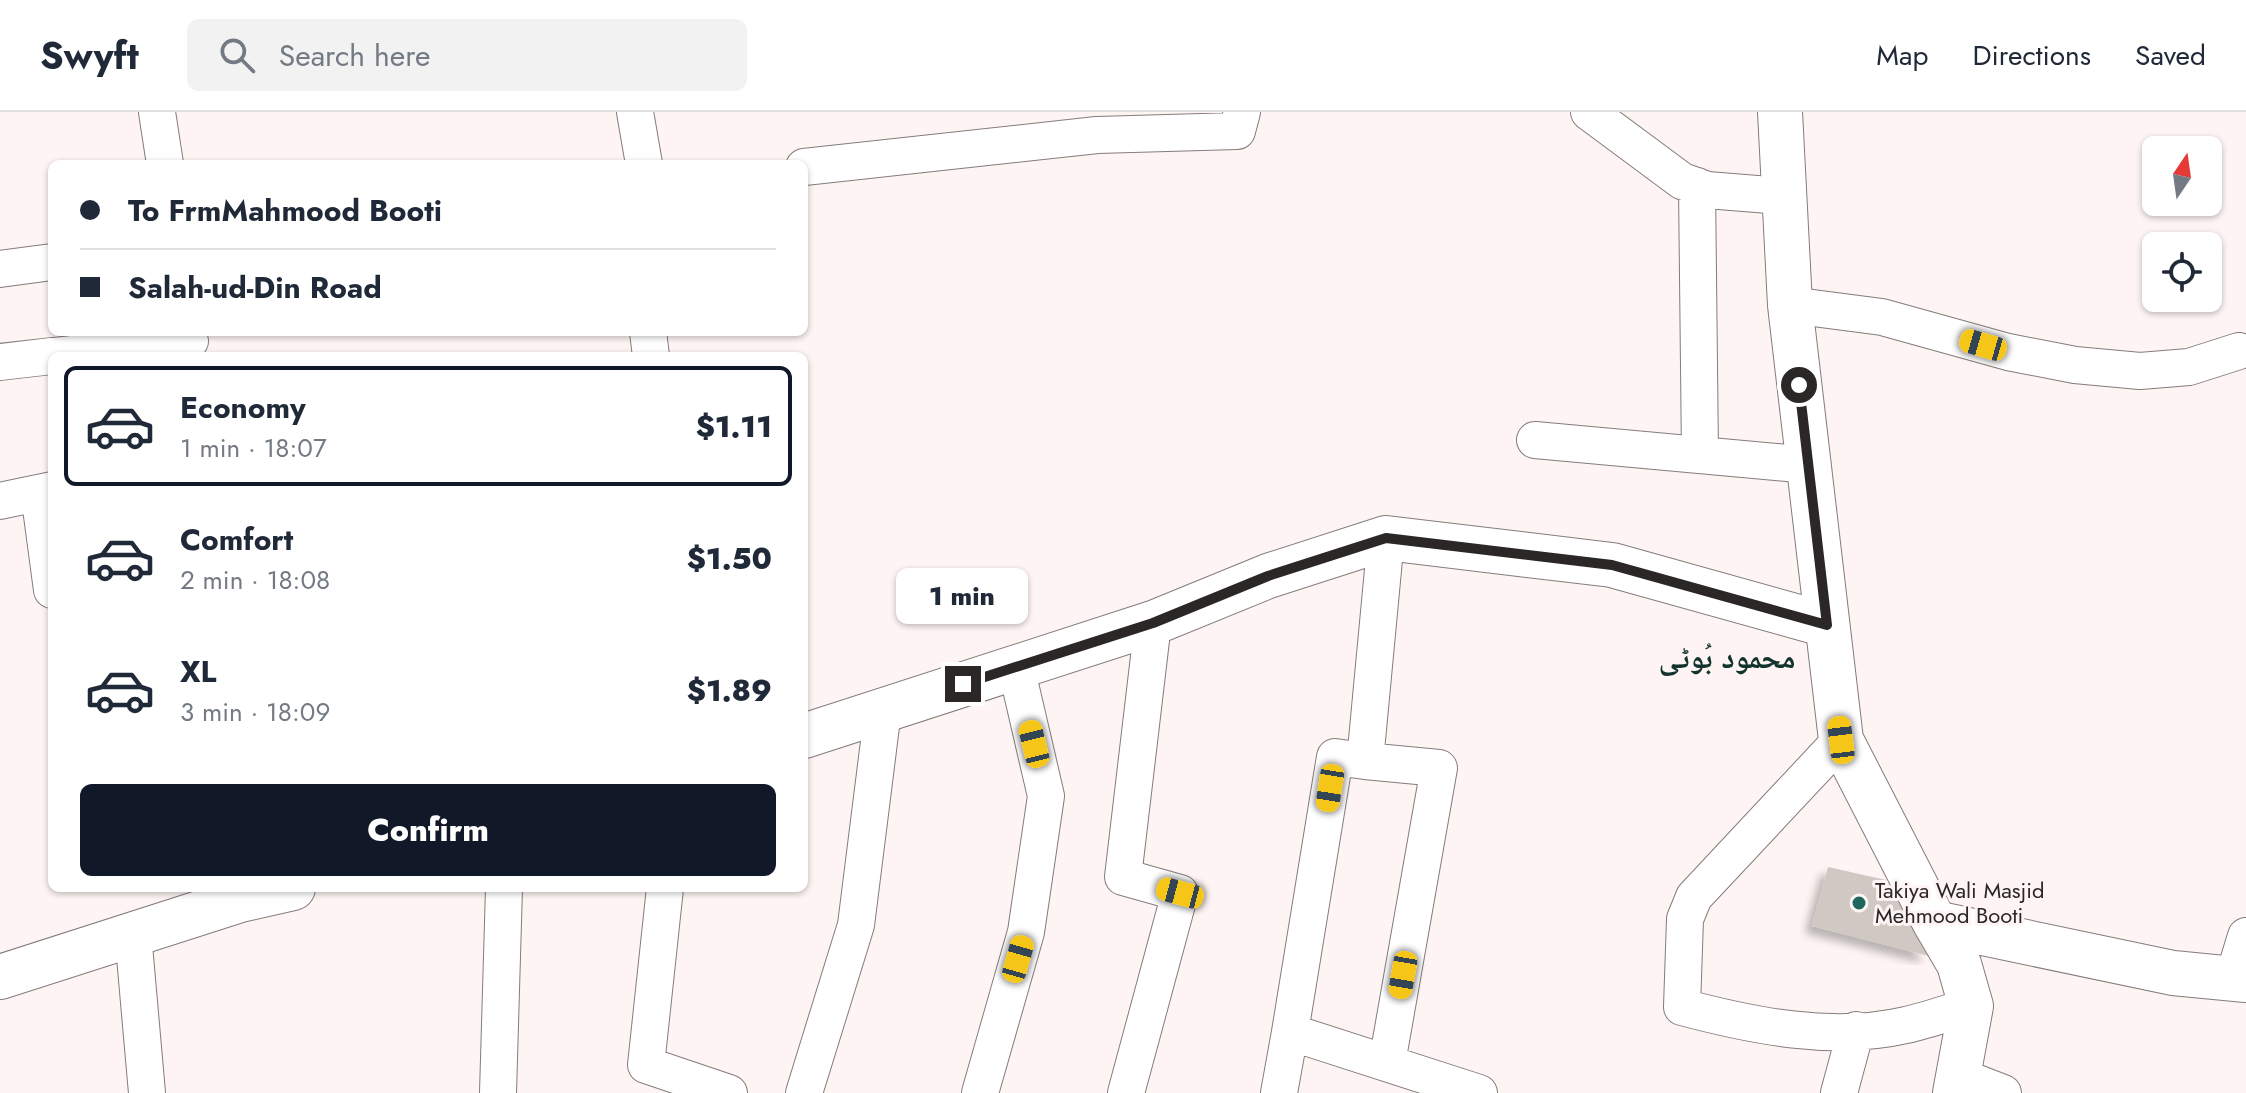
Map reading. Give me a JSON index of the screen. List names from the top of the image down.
{
  "districts": ["محمود بُوٹی"],
  "places": ["Takiya Wali Masjid Mehmood Booti"],
  "north": "top",
  "page": {
    "header": "Swyft",
    "search": "Search here",
    "nav": ["Map", "Directions", "Saved"],
    "banner": ["To FrmMahmood Booti", "Salah-ud-Din Road"],
    "list": [
      {
        "name": "Economy",
        "note": "1 min · 18:07",
        "value": "$1.11"
      },
      {
        "name": "Comfort",
        "note": "2 min · 18:08",
        "value": "$1.50"
      },
      {
        "name": "XL",
        "note": "3 min · 18:09",
        "value": "$1.89"
      }
    ],
    "bubble": "1 min",
    "buttons": "Confirm"
  }
}
